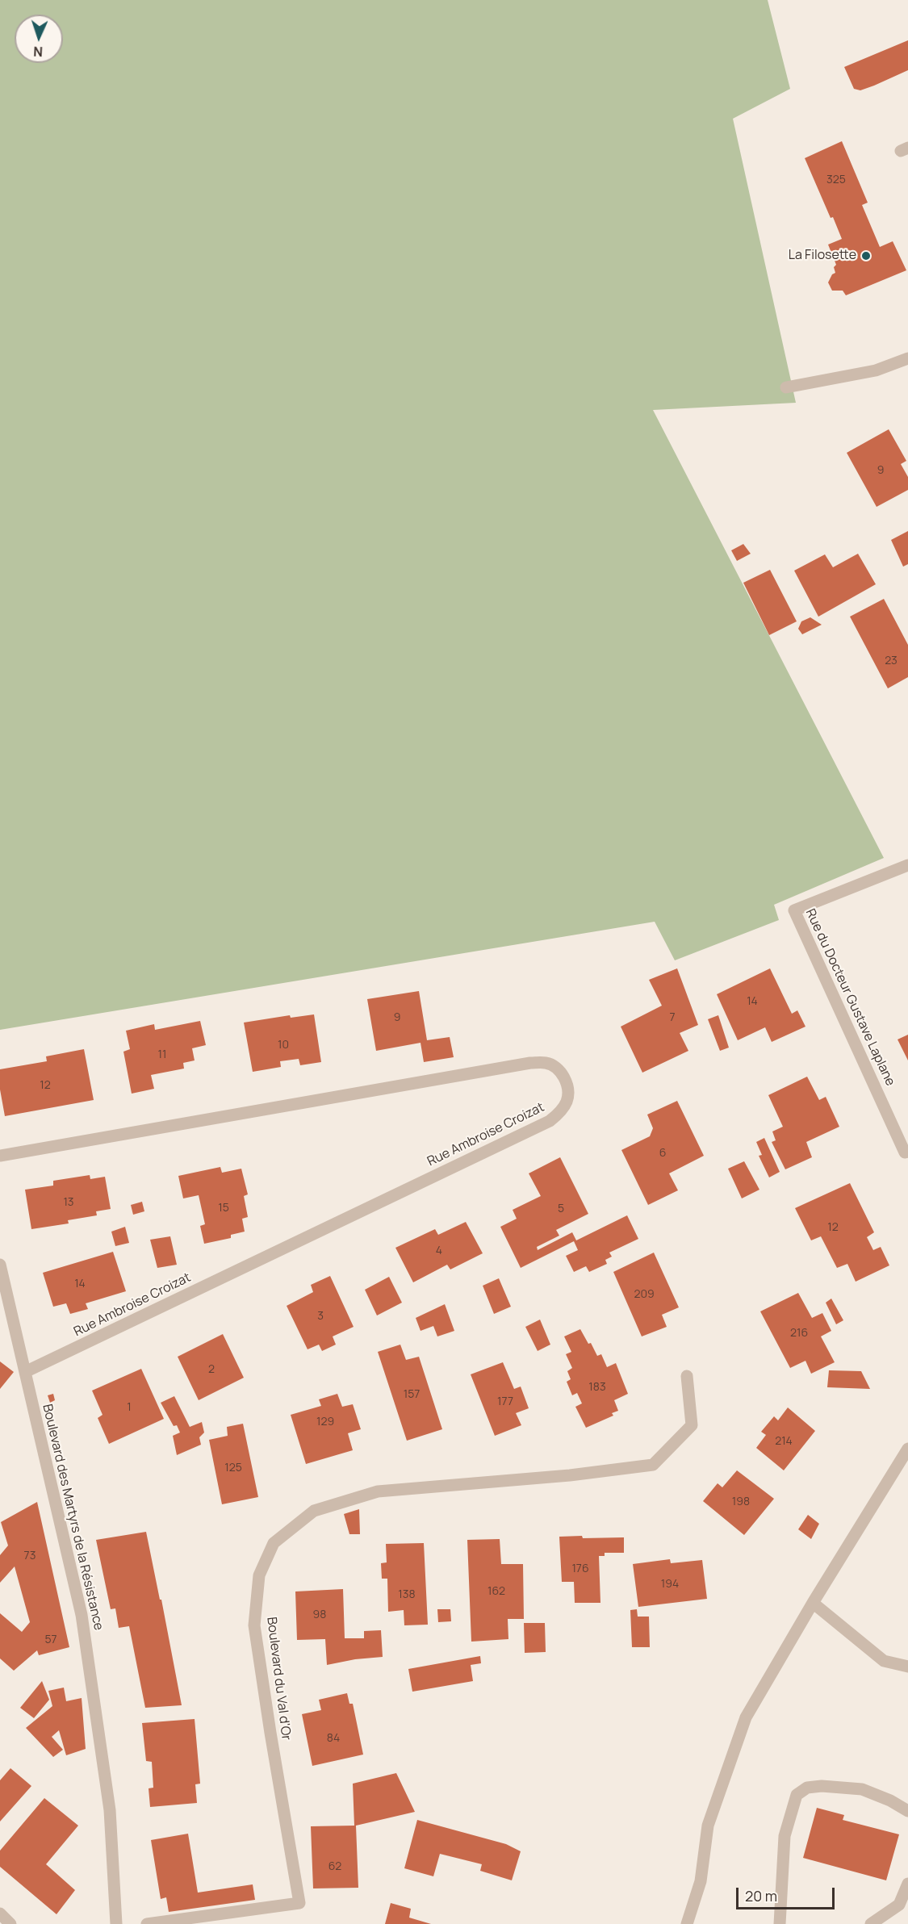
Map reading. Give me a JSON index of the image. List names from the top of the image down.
{
  "streets": {
    "street": [
      "Rue du Docteur Gustave Laplane",
      "Rue Ambroise Croizat",
      "Boulevard des Martyrs de la Résistance",
      "Boulevard du Val d'Or"
    ]
  },
  "crossings": [
    ["Rue Ambroise Croizat", "Boulevard des Martyrs de la Résistance"]
  ],
  "places": ["La Filosette"],
  "house_numbers": [
    "325",
    "9",
    "23",
    "14",
    "9",
    "7",
    "10",
    "11",
    "12",
    "6",
    "13",
    "15",
    "5",
    "12",
    "4",
    "14",
    "209",
    "3",
    "216",
    "2",
    "183",
    "157",
    "177",
    "1",
    "129",
    "214",
    "125",
    "198",
    "73",
    "176",
    "194",
    "162",
    "138",
    "98",
    "57",
    "84",
    "62"
  ],
  "scale_bar": "20 m",
  "north": "bottom"
}
